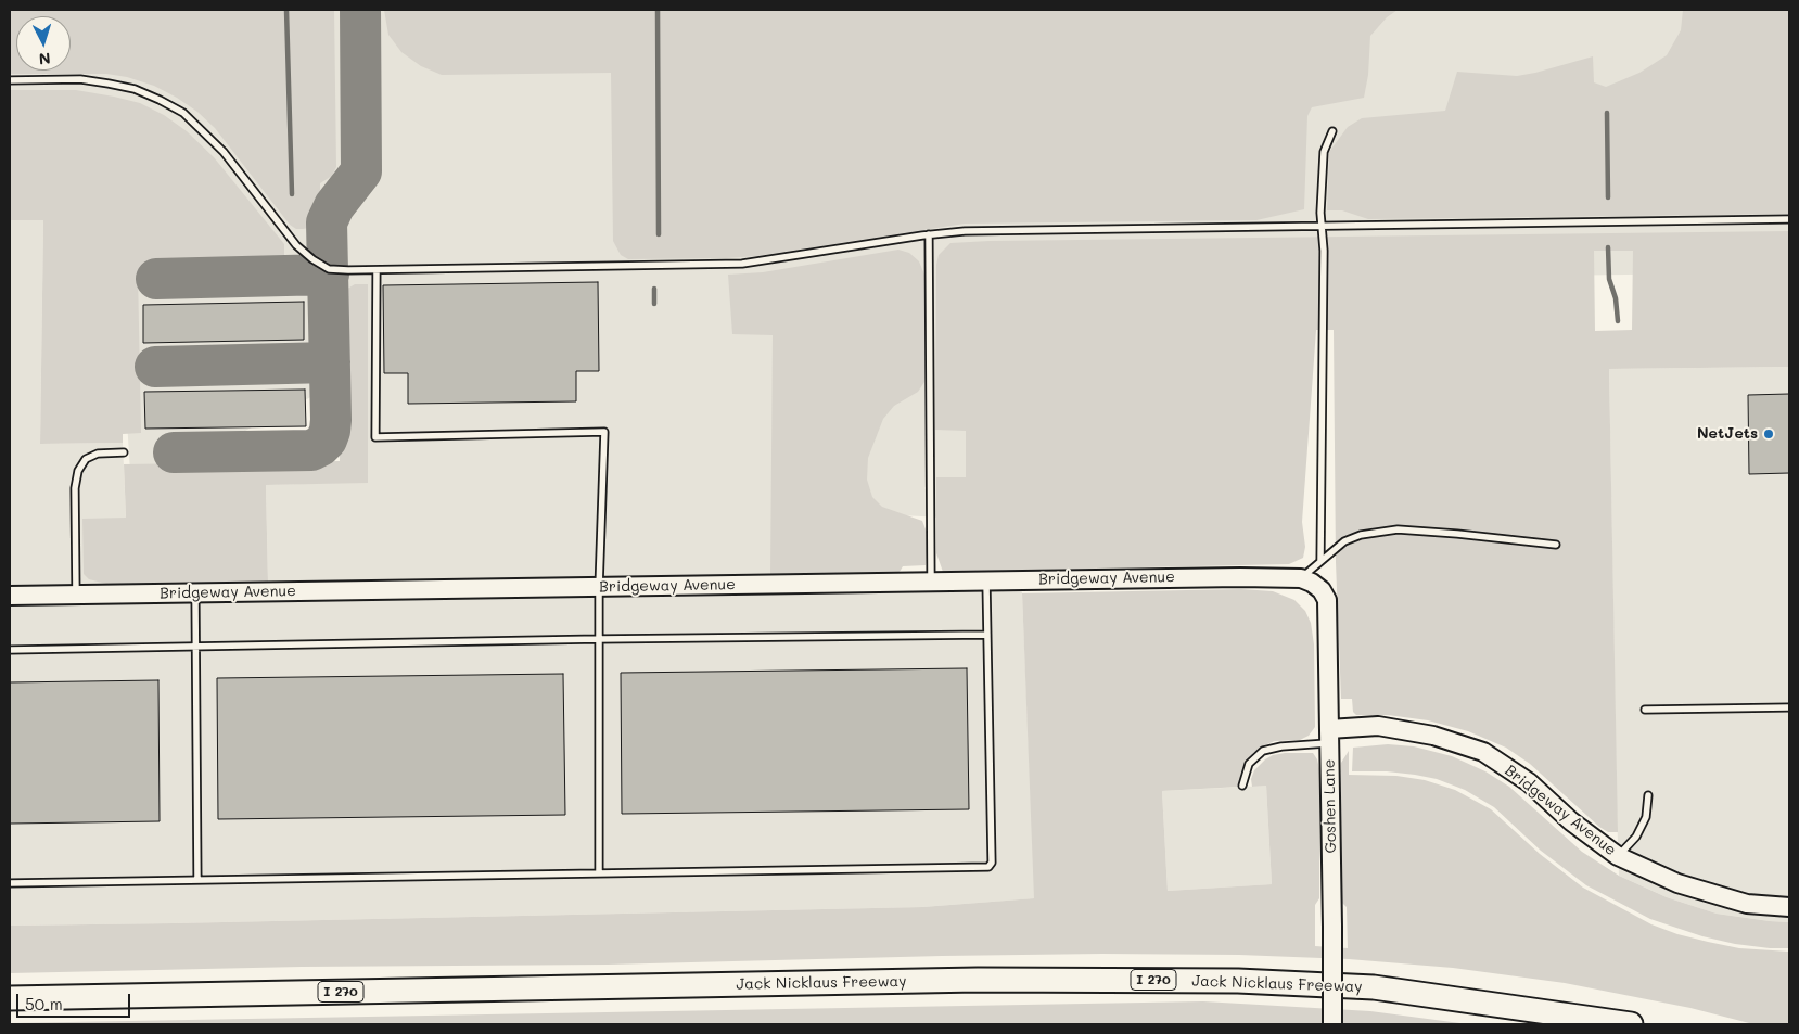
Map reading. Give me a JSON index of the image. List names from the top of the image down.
{
  "streets": {
    "highway": ["I 270", "Jack Nicklaus Freeway"],
    "street": ["Bridgeway Avenue", "Goshen Lane"]
  },
  "crossings": [
    ["Bridgeway Avenue", "Goshen Lane"]
  ],
  "places": ["NetJets"],
  "scale_bar": "50 m",
  "north": "bottom"
}
